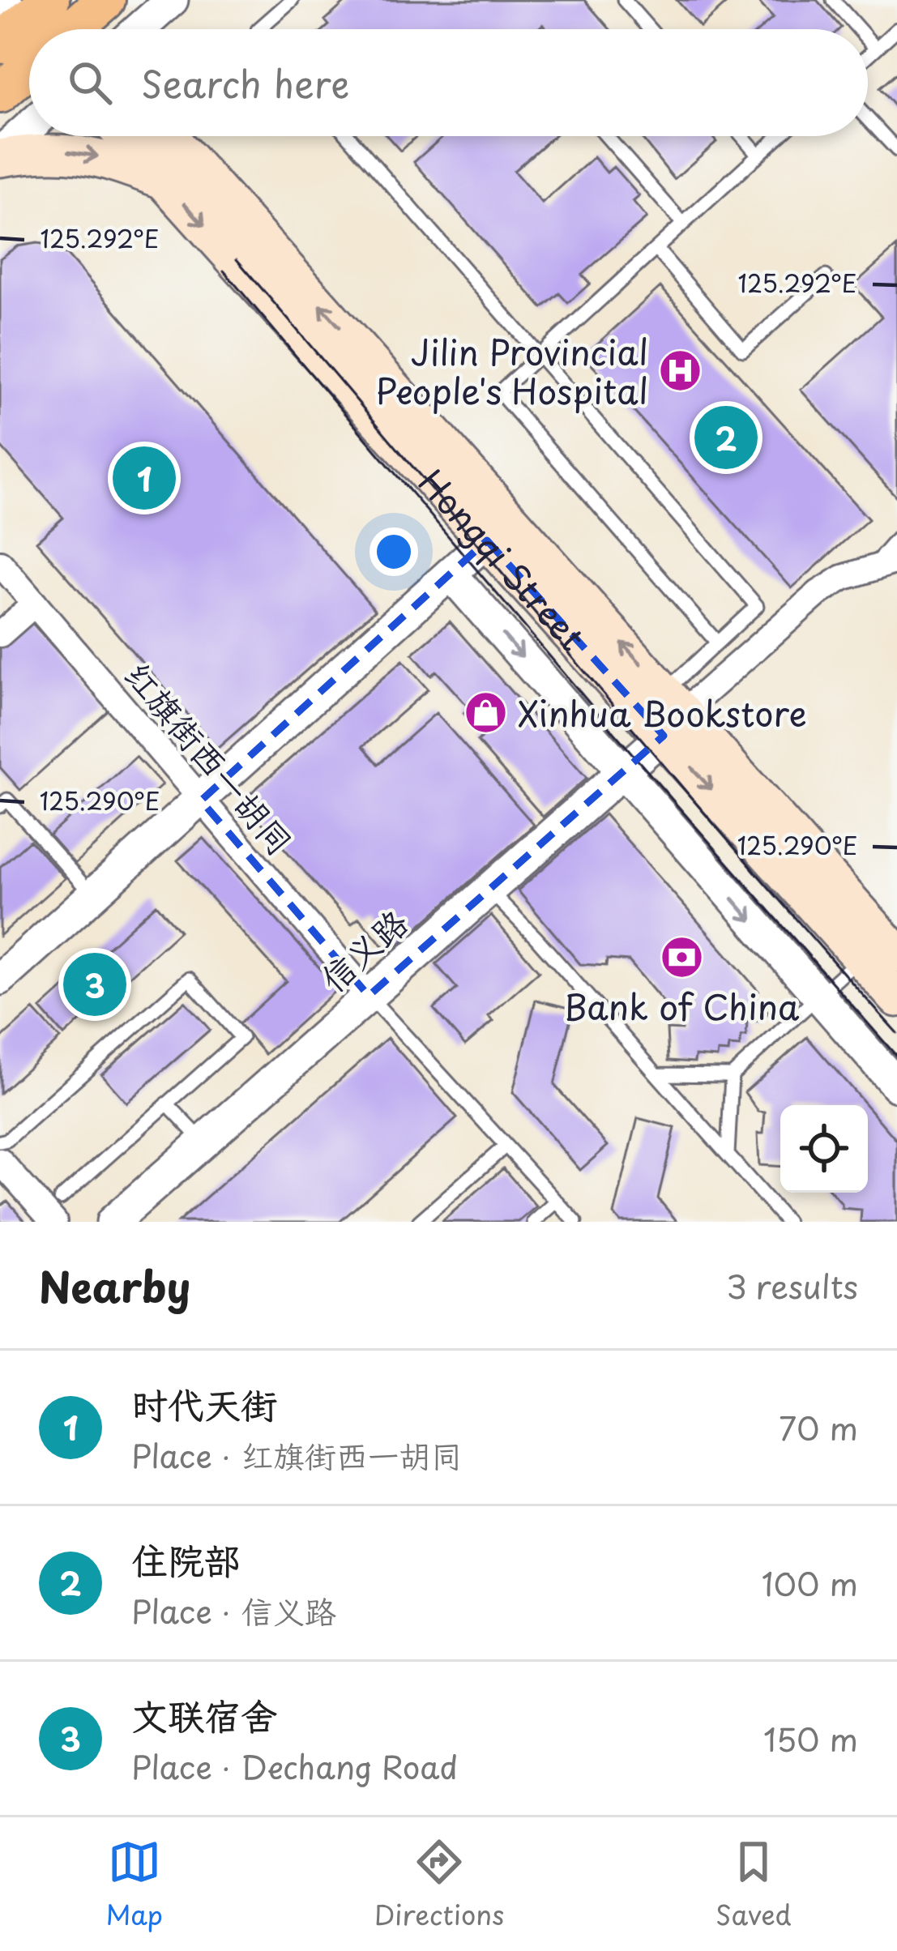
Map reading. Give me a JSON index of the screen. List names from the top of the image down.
{
  "streets": {
    "main road": ["Hongqi Street"],
    "street": ["红旗街西一胡同", "信义路"]
  },
  "crossings": [
    ["Hongqi Street", "信义路"],
    ["红旗街西一胡同", "信义路"]
  ],
  "places": {
    "hospital": ["Jilin Provincial People's Hospital"],
    "shop": ["Xinhua Bookstore"],
    "bank": ["Bank of China"]
  },
  "page": {
    "search": "Search here",
    "pins": ["2", "1", "3"],
    "heading": ["Nearby", "3 results"],
    "list": [
      {
        "mark": "1",
        "name": "时代天街",
        "note": "Place · 红旗街西一胡同",
        "value": "70 m"
      },
      {
        "mark": "2",
        "name": "住院部",
        "note": "Place · 信义路",
        "value": "100 m"
      },
      {
        "mark": "3",
        "name": "文联宿舍",
        "note": "Place · Dechang Road",
        "value": "150 m"
      }
    ],
    "nav": ["Map", "Directions", "Saved"]
  },
  "coordinates": ["125.292°E", "125.290°E"]
}
